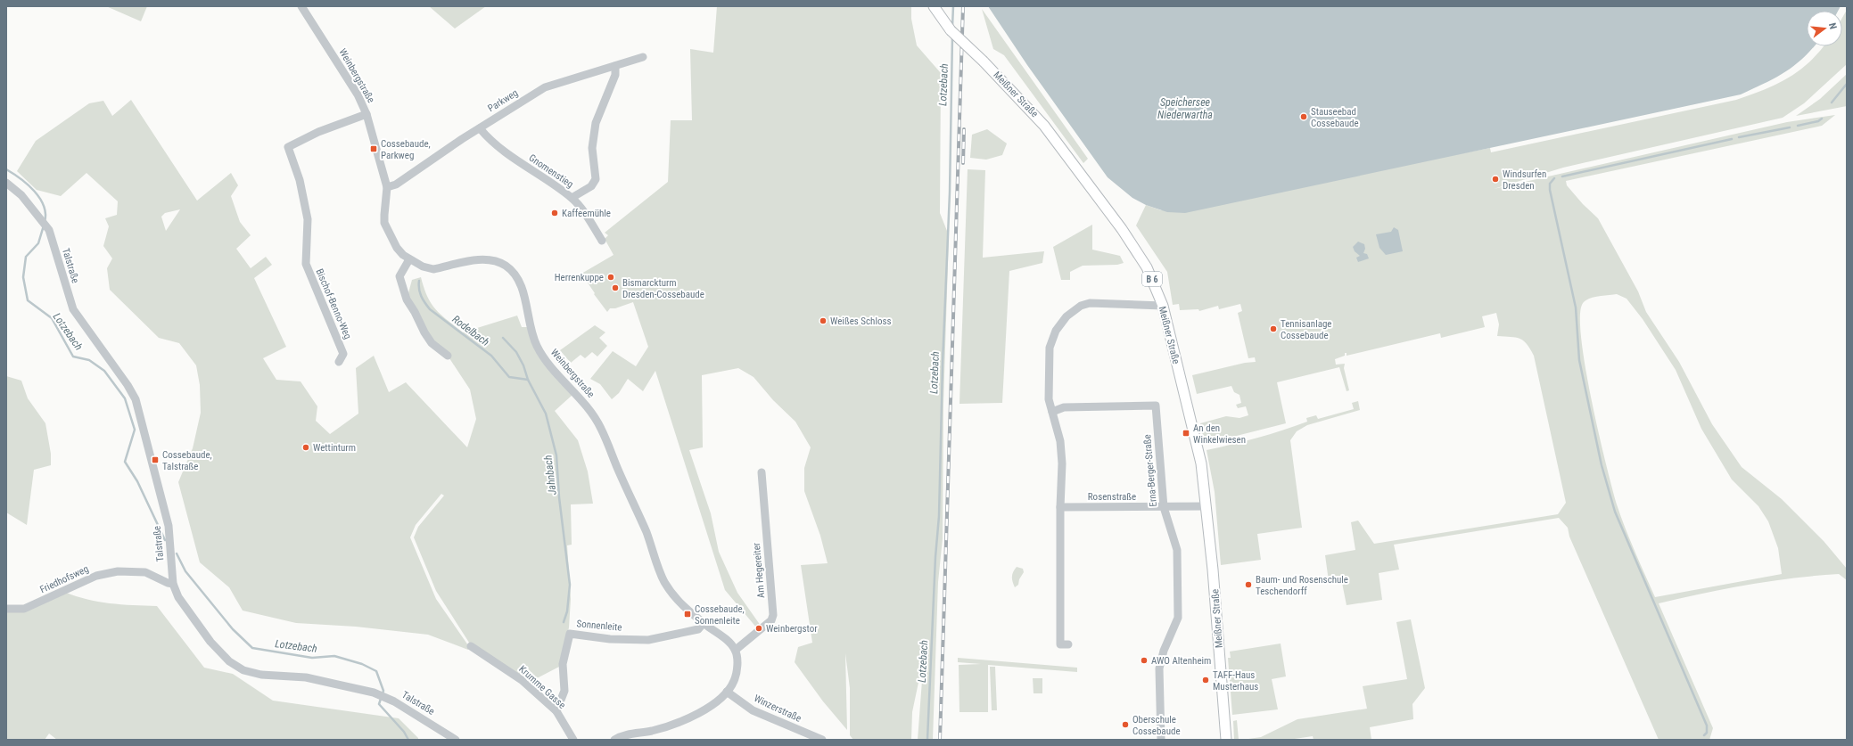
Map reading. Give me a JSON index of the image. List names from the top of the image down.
{
  "streets": {
    "main road": ["Meißner Straße", "B 6"],
    "street": [
      "Weinbergstraße",
      "Parkweg",
      "Gnomenstieg",
      "Talstraße",
      "Bischof-Benno-Weg",
      "Erna-Berger-Straße",
      "Rosenstraße",
      "Am Hegereiter",
      "Friedhofsweg",
      "Sonnenleite",
      "Krumme Gasse",
      "Winzerstraße"
    ]
  },
  "crossings": [
    ["Weinbergstraße", "Parkweg"],
    ["Weinbergstraße", "Bischof-Benno-Weg"],
    ["Weinbergstraße", "Am Hegereiter"],
    ["Weinbergstraße", "Sonnenleite"],
    ["Meißner Straße", "Rosenstraße"],
    ["Parkweg", "Gnomenstieg"],
    ["Talstraße", "Friedhofsweg"],
    ["Erna-Berger-Straße", "Rosenstraße"],
    ["Sonnenleite", "Krumme Gasse"]
  ],
  "water": [
    "Lotzebach",
    "Speichersee Niederwartha",
    "Rodelbach",
    "Jahnbach"
  ],
  "places": {
    "other": [
      "Stauseebad Cossebaude",
      "Windsurfen Dresden",
      "Kaffeemühle",
      "Herrenkuppe",
      "Bismarckturm Dresden-Cossebaude",
      "Weißes Schloss",
      "Tennisanlage Cossebaude",
      "Wettinturm",
      "Baum- und Rosenschule Teschendorff",
      "Weinbergstor",
      "AWO Altenheim",
      "TAFF-Haus Musterhaus",
      "Oberschule Cossebaude"
    ],
    "transit": [
      "Cossebaude, Parkweg",
      "An den Winkelwiesen",
      "Cossebaude, Talstraße",
      "Cossebaude, Sonnenleite"
    ]
  },
  "north": "right"
}
